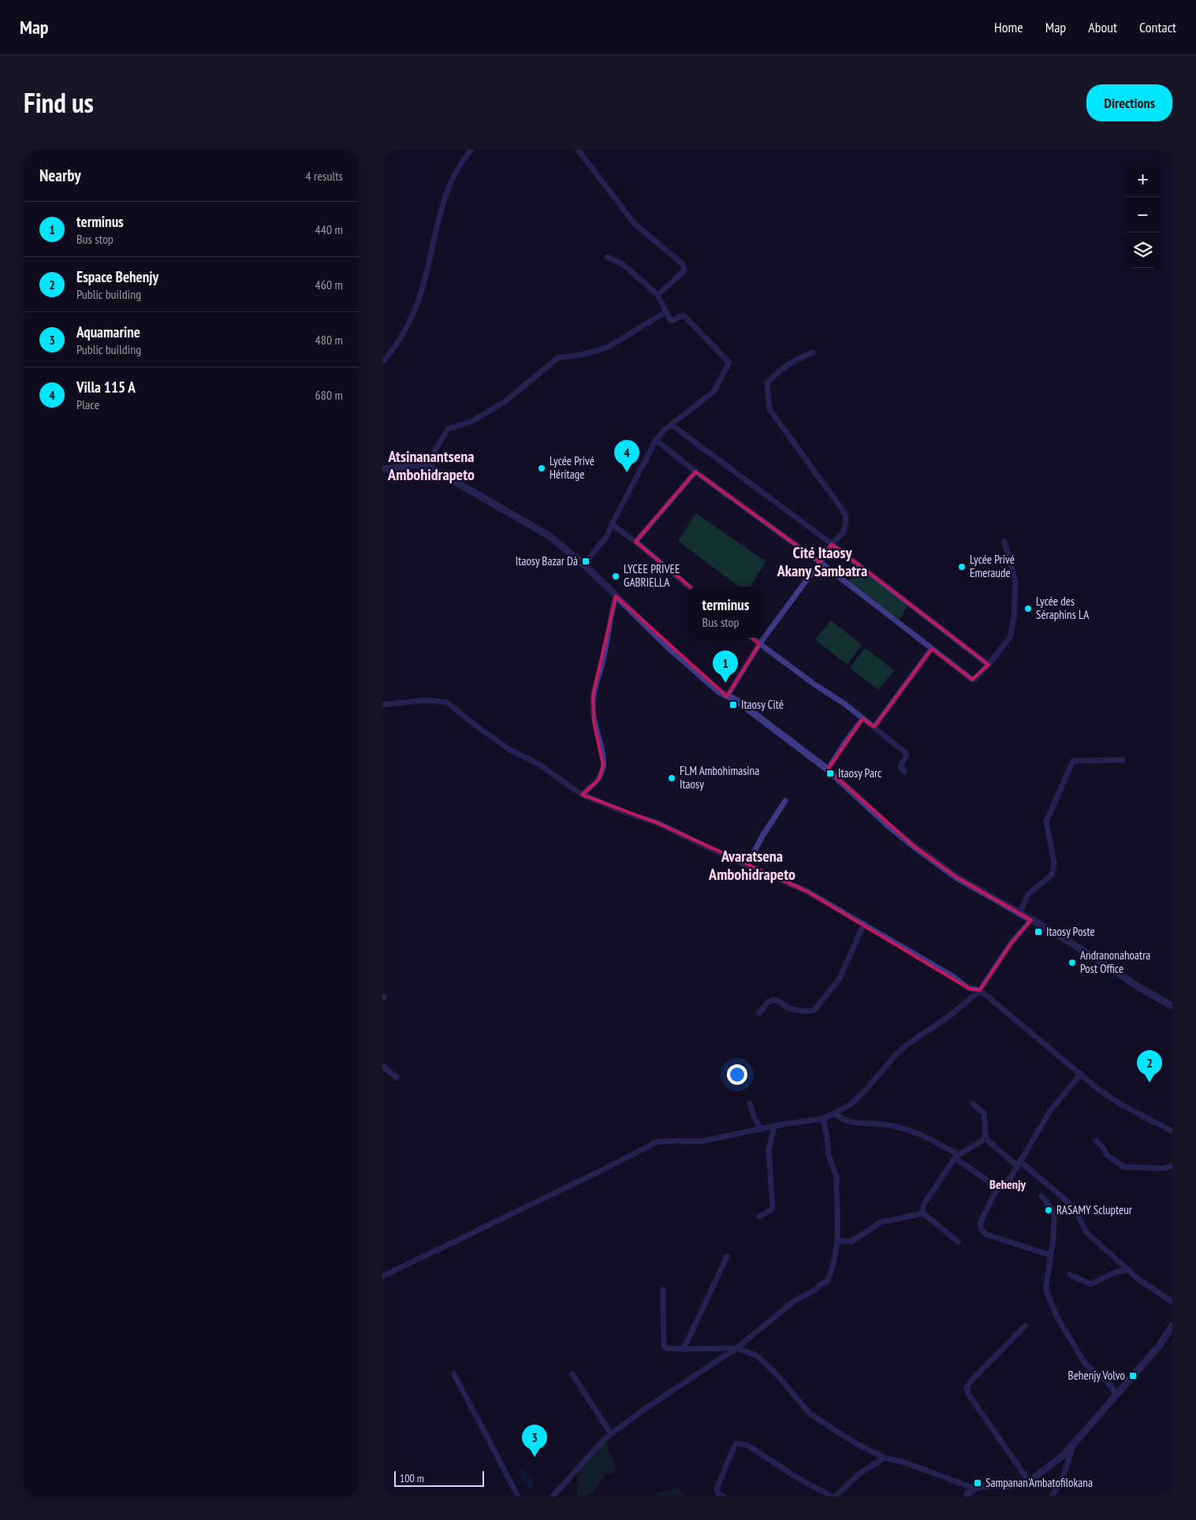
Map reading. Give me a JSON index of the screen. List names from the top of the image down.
{
  "districts": [
    "Atsinanantsena Ambohidrapeto",
    "Cité Itaosy Akany Sambatra",
    "Avaratsena Ambohidrapeto",
    "Behenjy"
  ],
  "places": {
    "other": [
      "Lycée Privé Héritage",
      "Lycée Privé Emeraude",
      "LYCEE PRIVEE GABRIELLA",
      "Lycée des Séraphins LA",
      "FLM Ambohimasina Itaosy",
      "Andranonahoatra Post Office",
      "RASAMY Sclupteur"
    ],
    "transit": [
      "Itaosy Bazar Dà",
      "Itaosy Cité",
      "Itaosy Parc",
      "Itaosy Poste",
      "Behenjy Volvo",
      "Sampanan'Ambatofilokana"
    ]
  },
  "scale_bar": "100 m",
  "page": {
    "header": "Map",
    "nav": [
      "Home",
      "Map",
      "About",
      "Contact"
    ],
    "title": "Find us",
    "buttons": "Directions",
    "heading": ["Nearby", "4 results"],
    "map_buttons": ["+", "−"],
    "list": [
      {
        "mark": "1",
        "name": "terminus",
        "note": "Bus stop",
        "value": "440 m"
      },
      {
        "mark": "2",
        "name": "Espace Behenjy",
        "note": "Public building",
        "value": "460 m"
      },
      {
        "mark": "3",
        "name": "Aquamarine",
        "note": "Public building",
        "value": "480 m"
      },
      {
        "mark": "4",
        "name": "Villa 115 A",
        "note": "Place",
        "value": "680 m"
      }
    ],
    "pins": [
      "4",
      "1",
      "2",
      "3"
    ],
    "popup": ["terminus", "Bus stop"],
    "scale": "100 m"
  }
}
